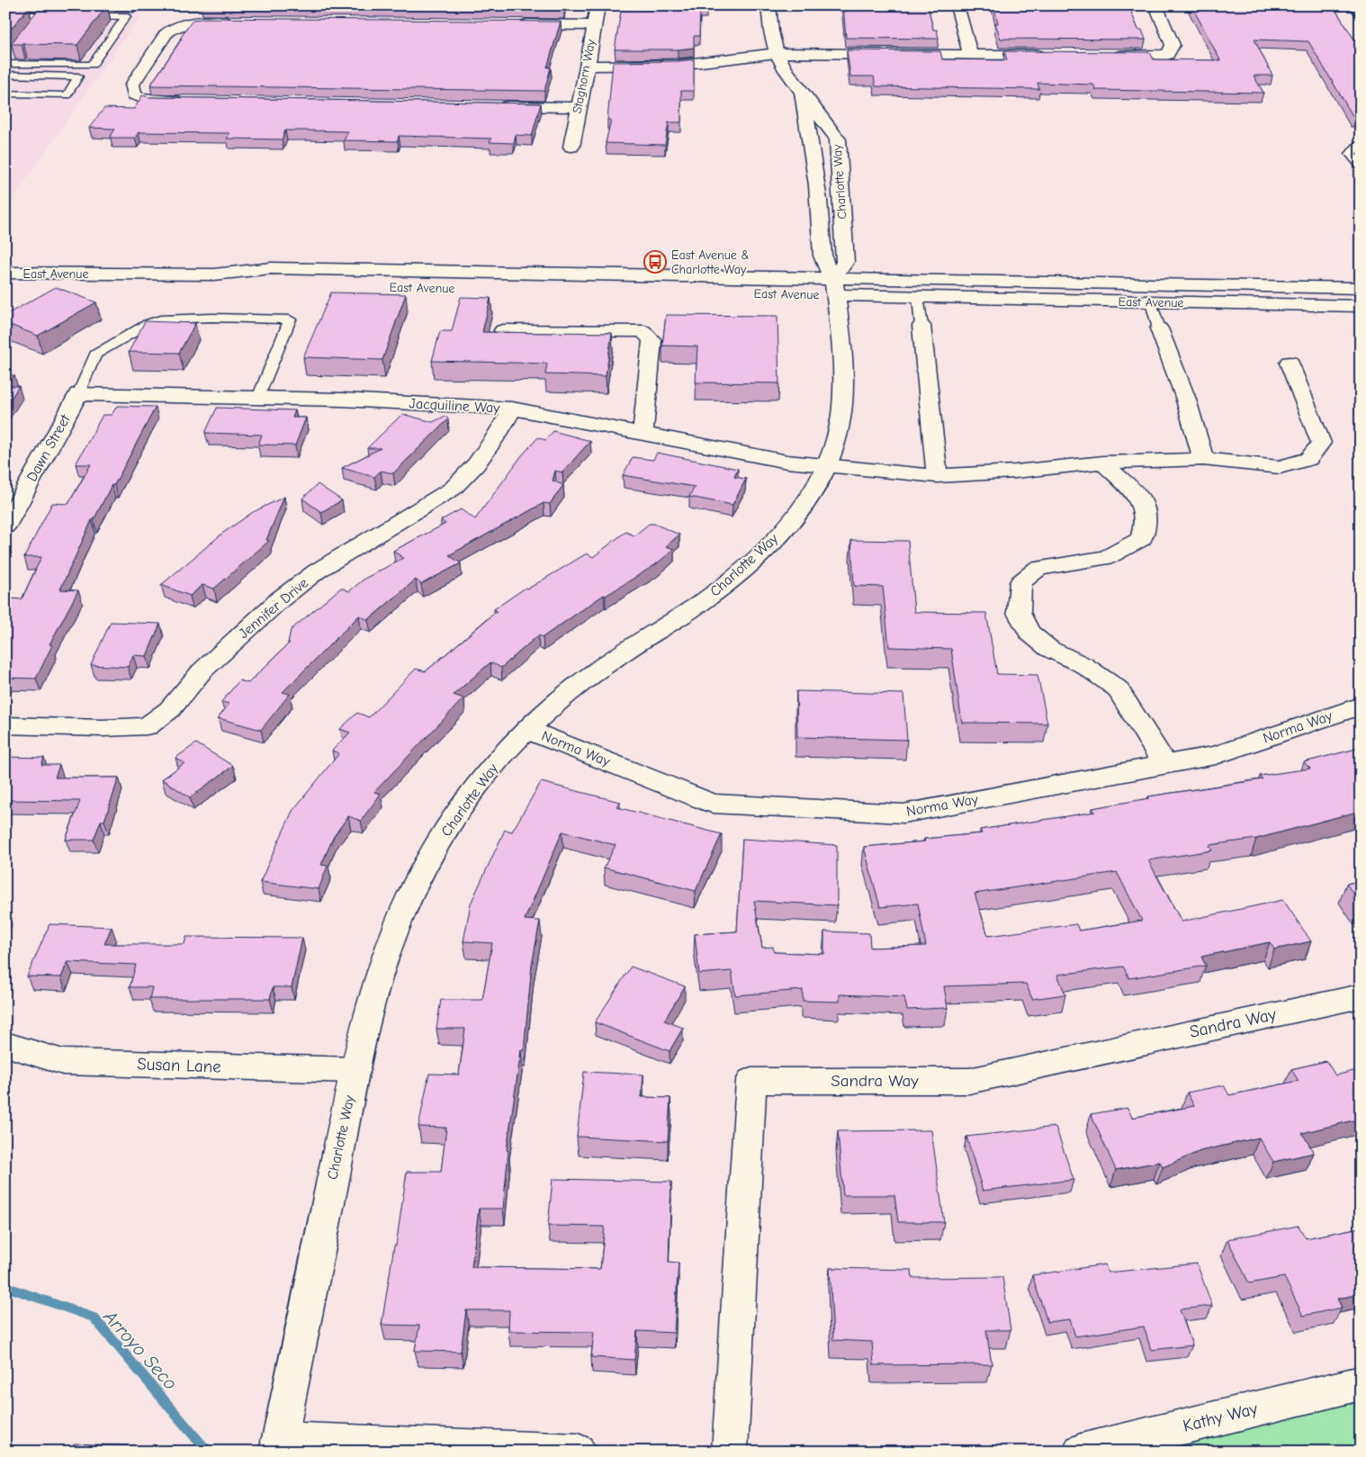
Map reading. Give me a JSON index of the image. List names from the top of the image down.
{
  "streets": {
    "street": [
      "Staghorn Way",
      "Charlotte Way",
      "East Avenue",
      "Jacquiline Way",
      "Dawn Street",
      "Jennifer Drive",
      "Norma Way",
      "Sandra Way",
      "Susan Lane",
      "Kathy Way"
    ]
  },
  "crossings": [
    ["Charlotte Way", "East Avenue"],
    ["Charlotte Way", "Jacquiline Way"],
    ["Charlotte Way", "Norma Way"],
    ["Charlotte Way", "Susan Lane"],
    ["Jacquiline Way", "Dawn Street"],
    ["Jacquiline Way", "Jennifer Drive"]
  ],
  "water": ["Arroyo Seco"],
  "places": {
    "bus stop": ["East Avenue & Charlotte Way"]
  }
}
